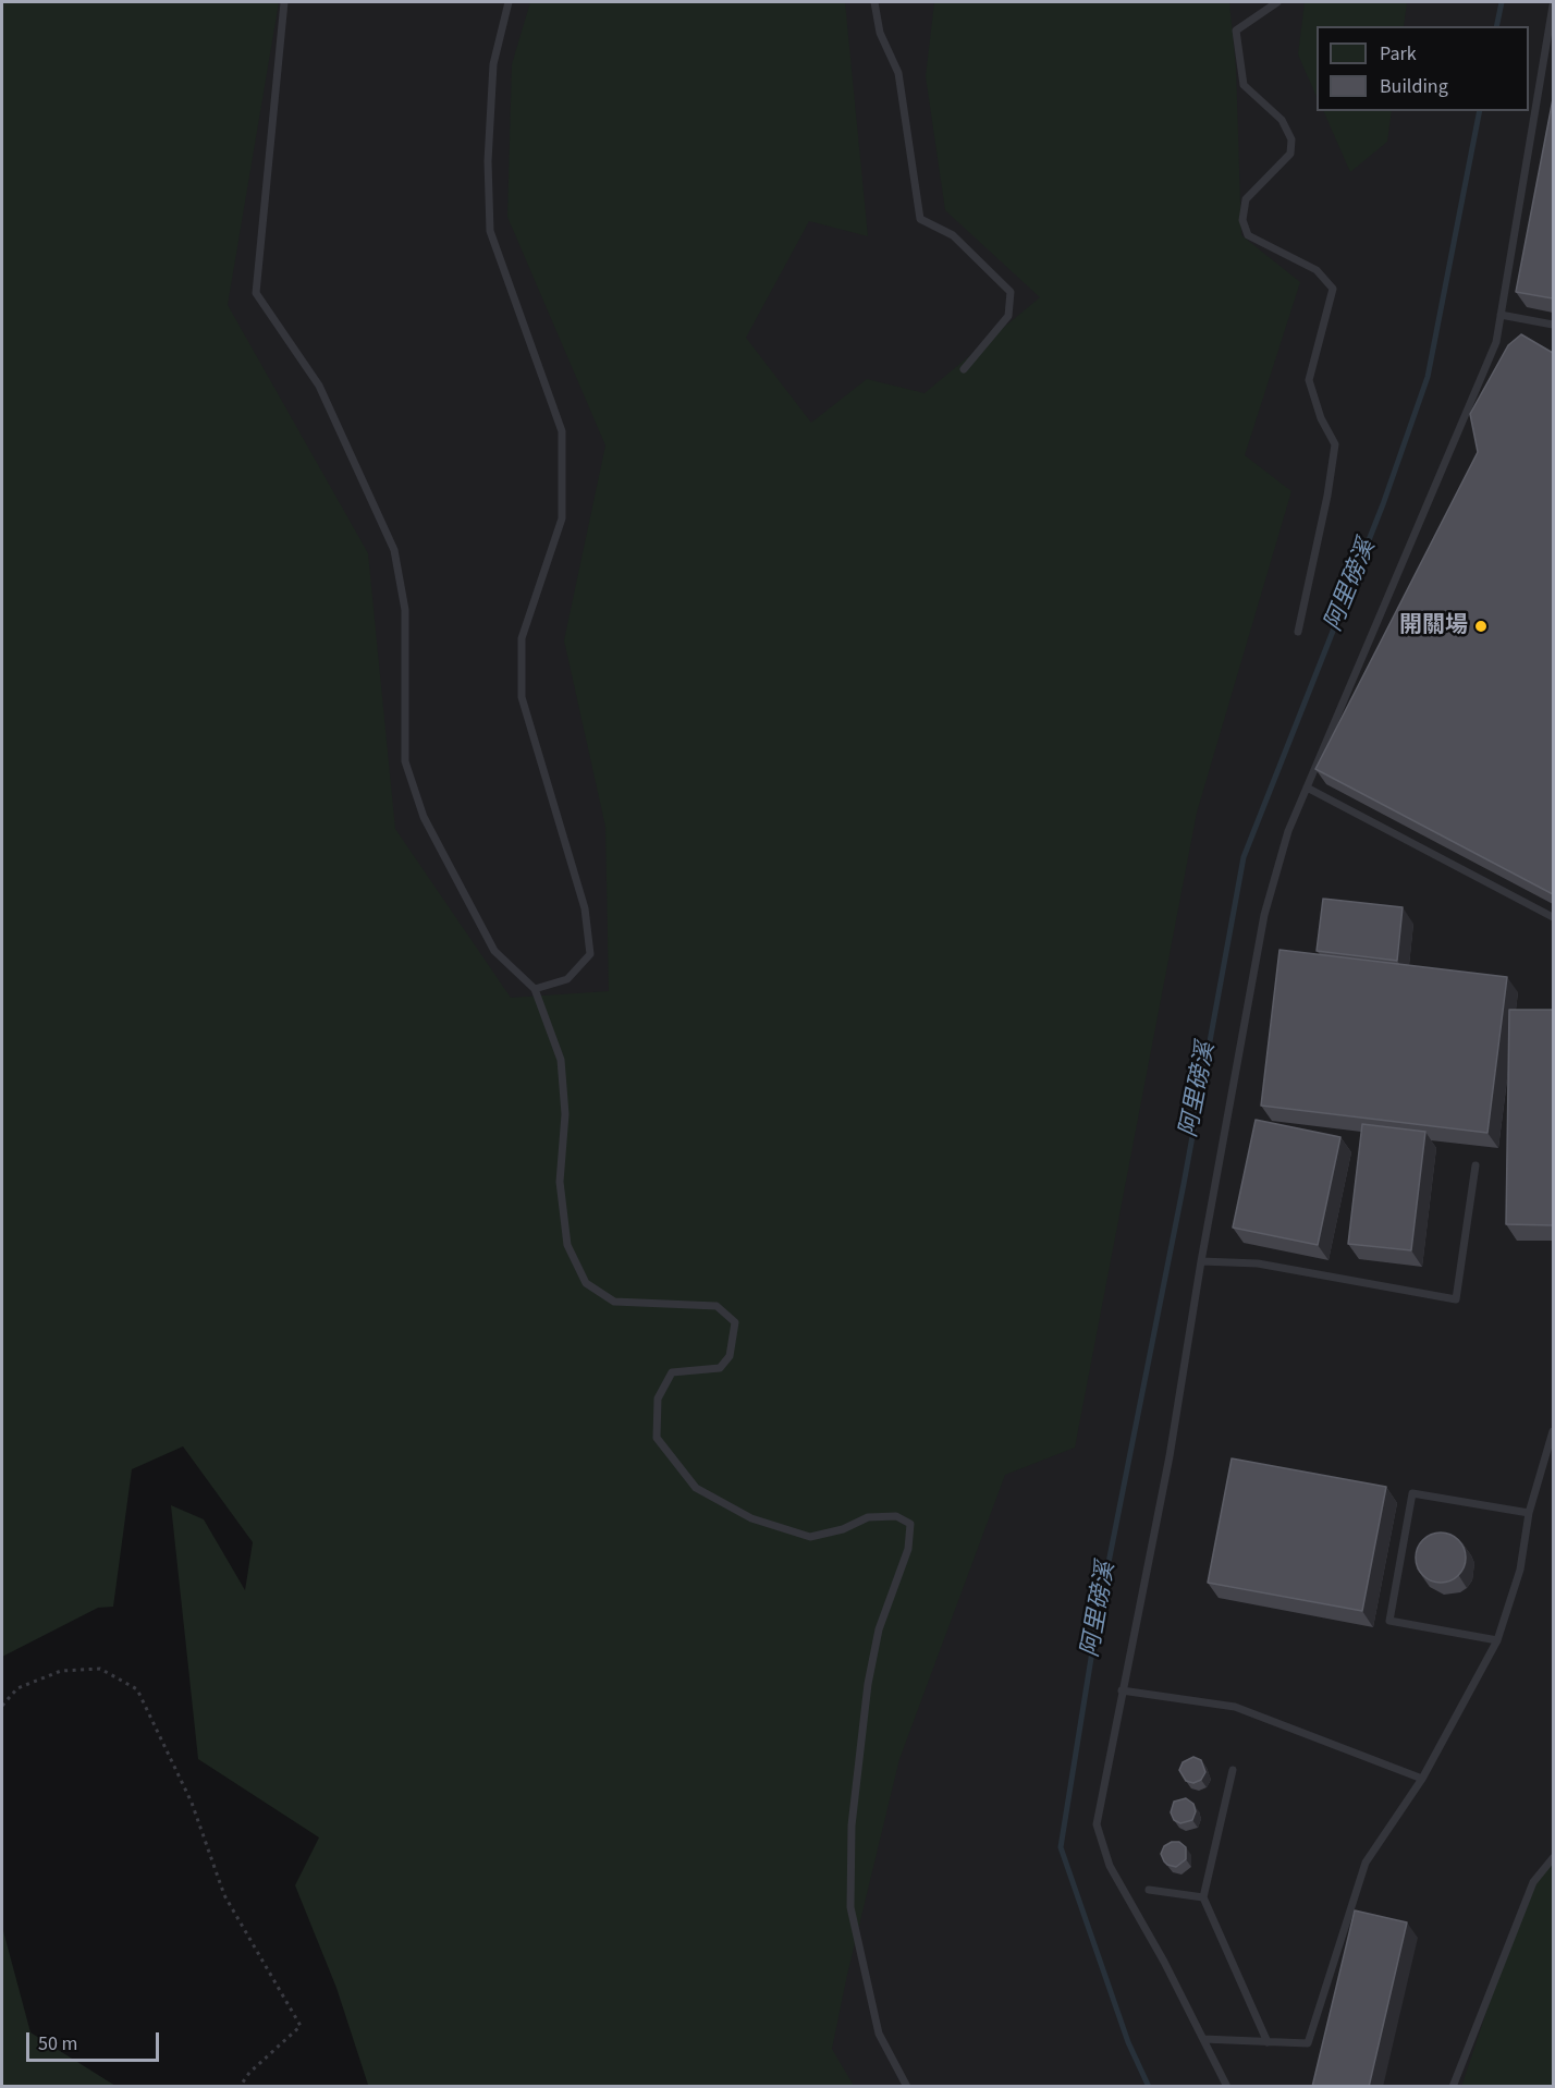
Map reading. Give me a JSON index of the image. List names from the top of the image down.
{
  "water": ["阿里磅溪"],
  "places": ["開關場"],
  "legend": ["Park", "Building"],
  "scale_bar": "50 m"
}
